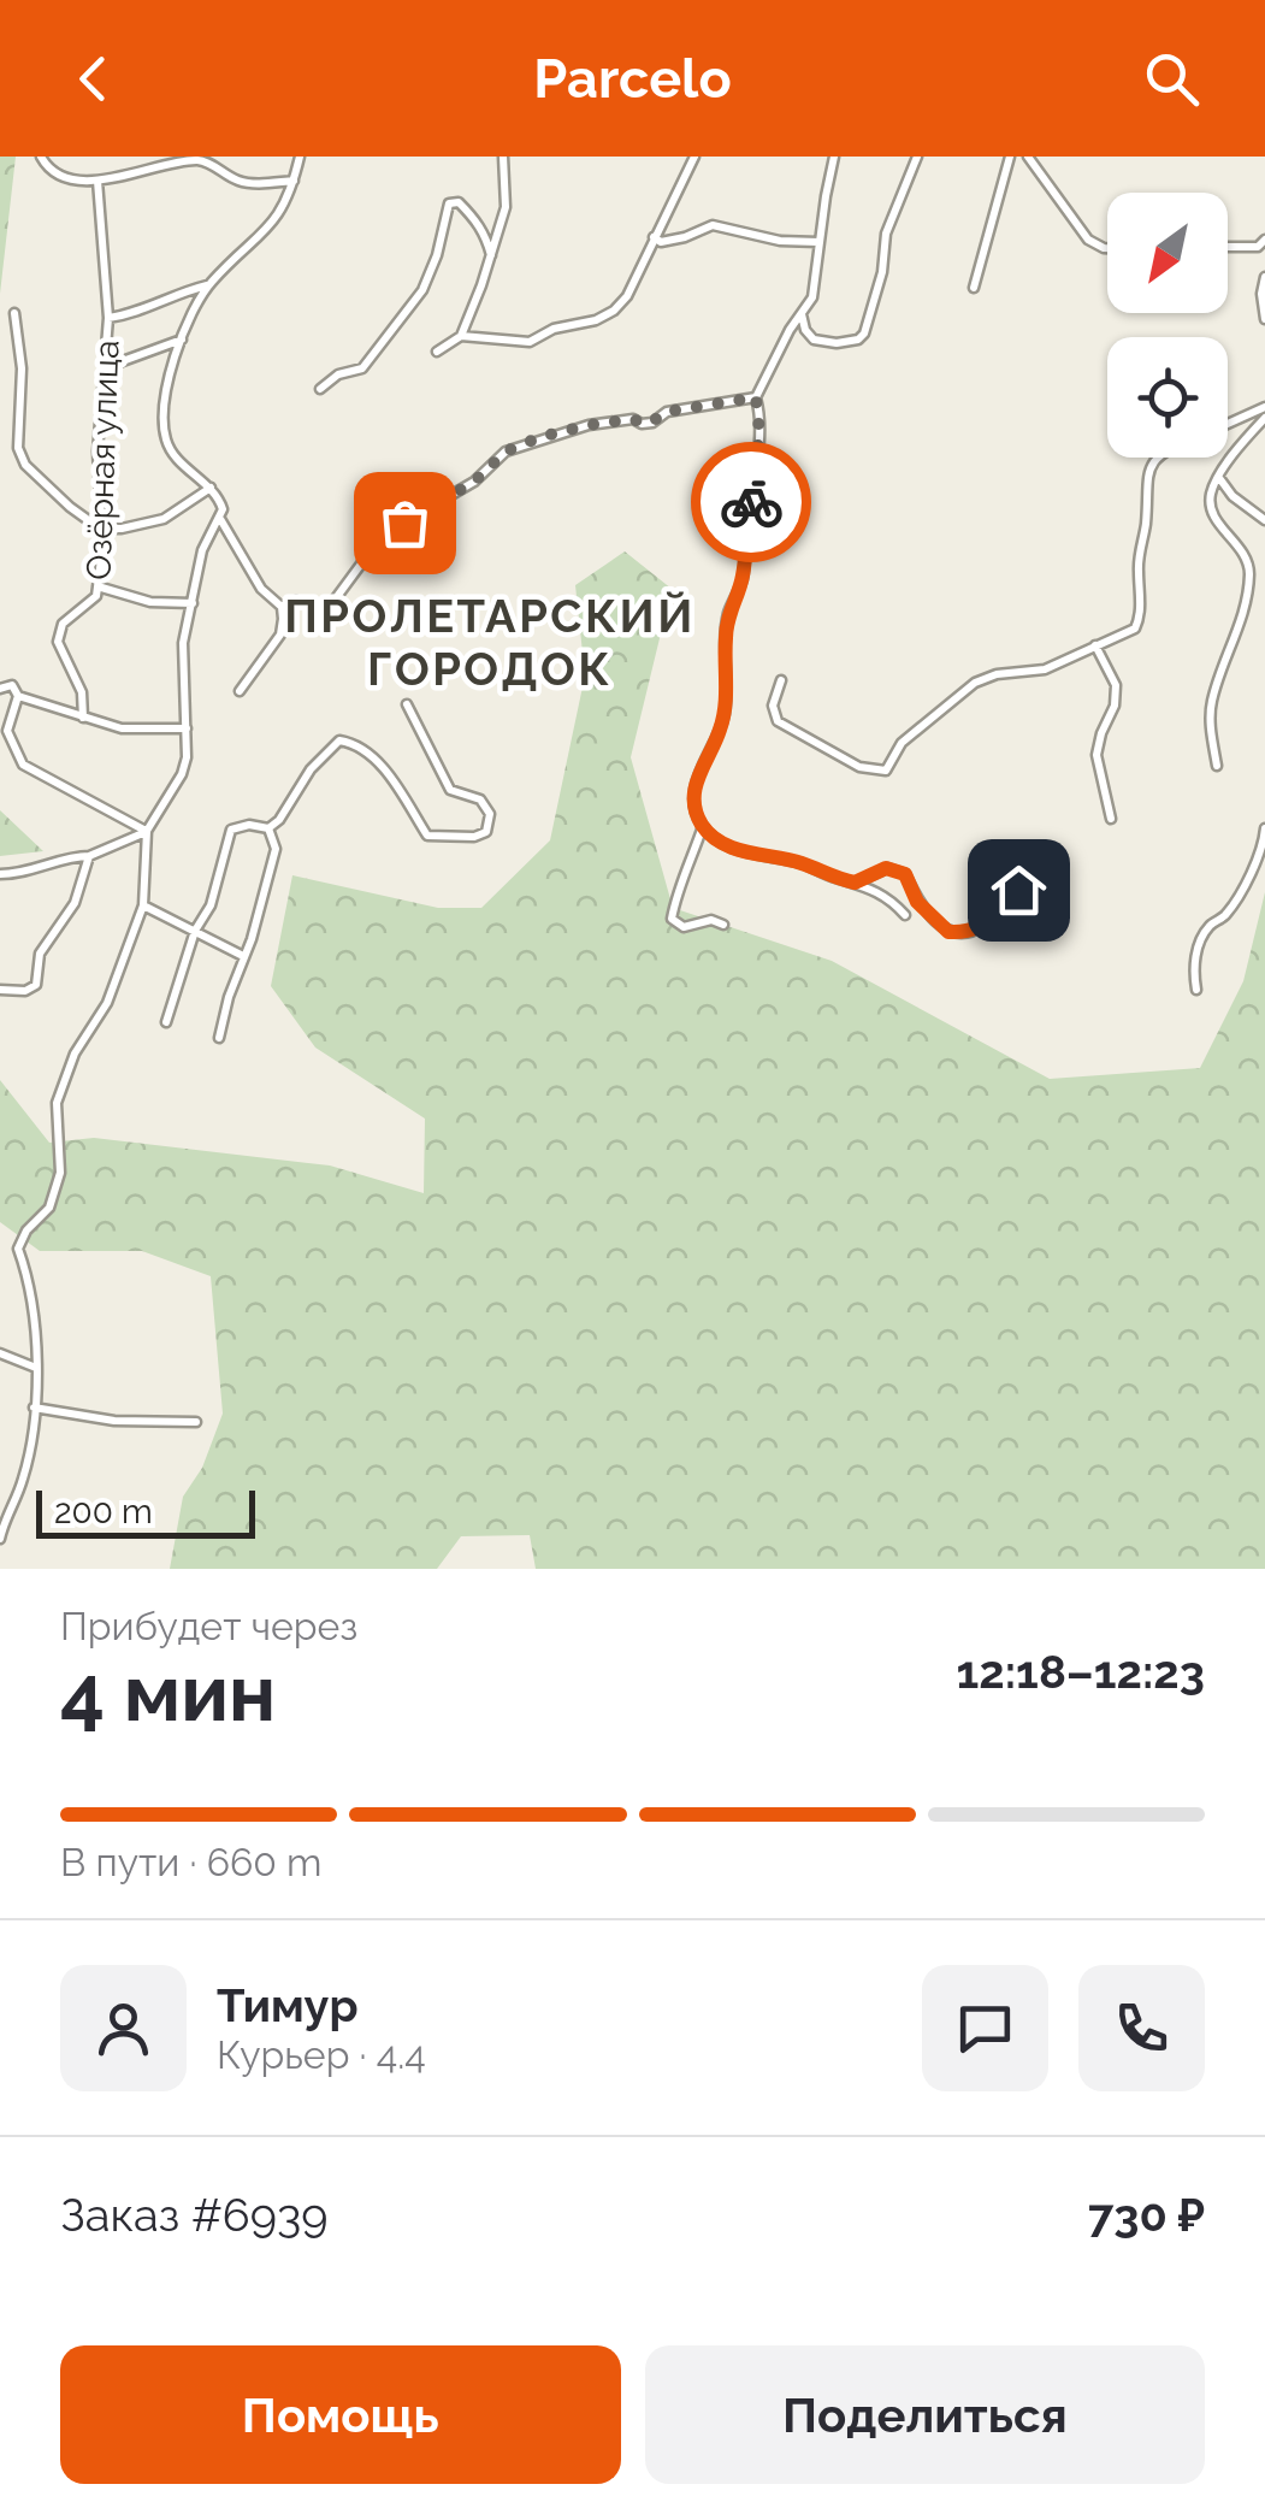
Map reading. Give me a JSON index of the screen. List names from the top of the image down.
{
  "streets": {
    "street": ["Озёрная улица"]
  },
  "districts": ["ПРОЛЕТАРСКИЙ ГОРОДОК"],
  "scale_bar": "200 m",
  "north": "bottom left",
  "page": {
    "header": "Parcelo",
    "scale": "200 m",
    "heading": ["4 мин", "Прибудет через", "12:18–12:23"],
    "panel": [
      "Тимур",
      "Курьер · 4.4",
      "Заказ #6939",
      "730 ₽"
    ],
    "bar": "В пути · 660 m",
    "buttons": ["Помощь", "Поделиться"]
  }
}
